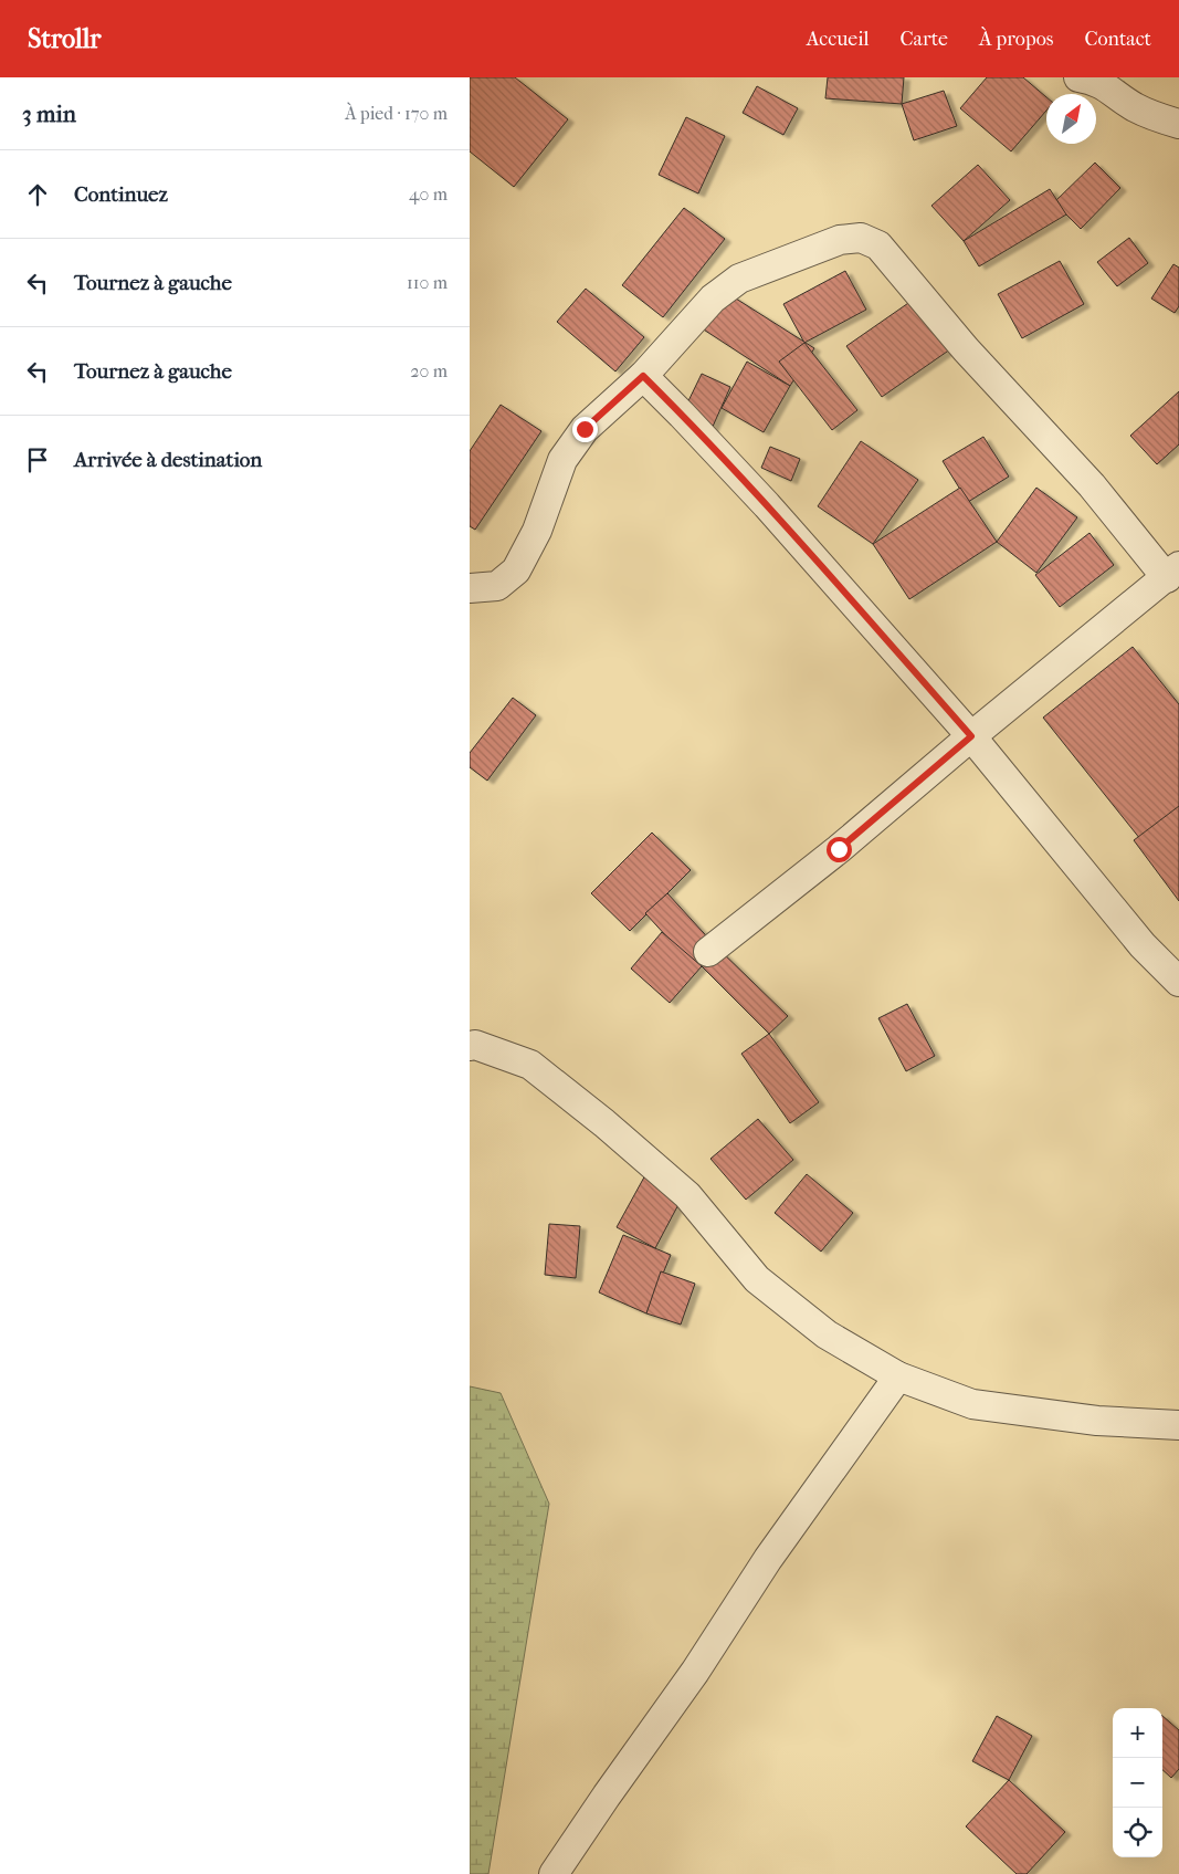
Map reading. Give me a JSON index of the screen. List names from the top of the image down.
{
  "north": "top right",
  "page": {
    "header": "Strollr",
    "nav": [
      "Accueil",
      "Carte",
      "À propos",
      "Contact"
    ],
    "heading": ["3 min", "À pied · 170 m"],
    "list": [
      ["Continuez", "40 m"],
      ["Tournez à gauche", "110 m"],
      ["Tournez à gauche", "20 m"],
      "Arrivée à destination"
    ],
    "map_buttons": ["+", "−"]
  }
}
